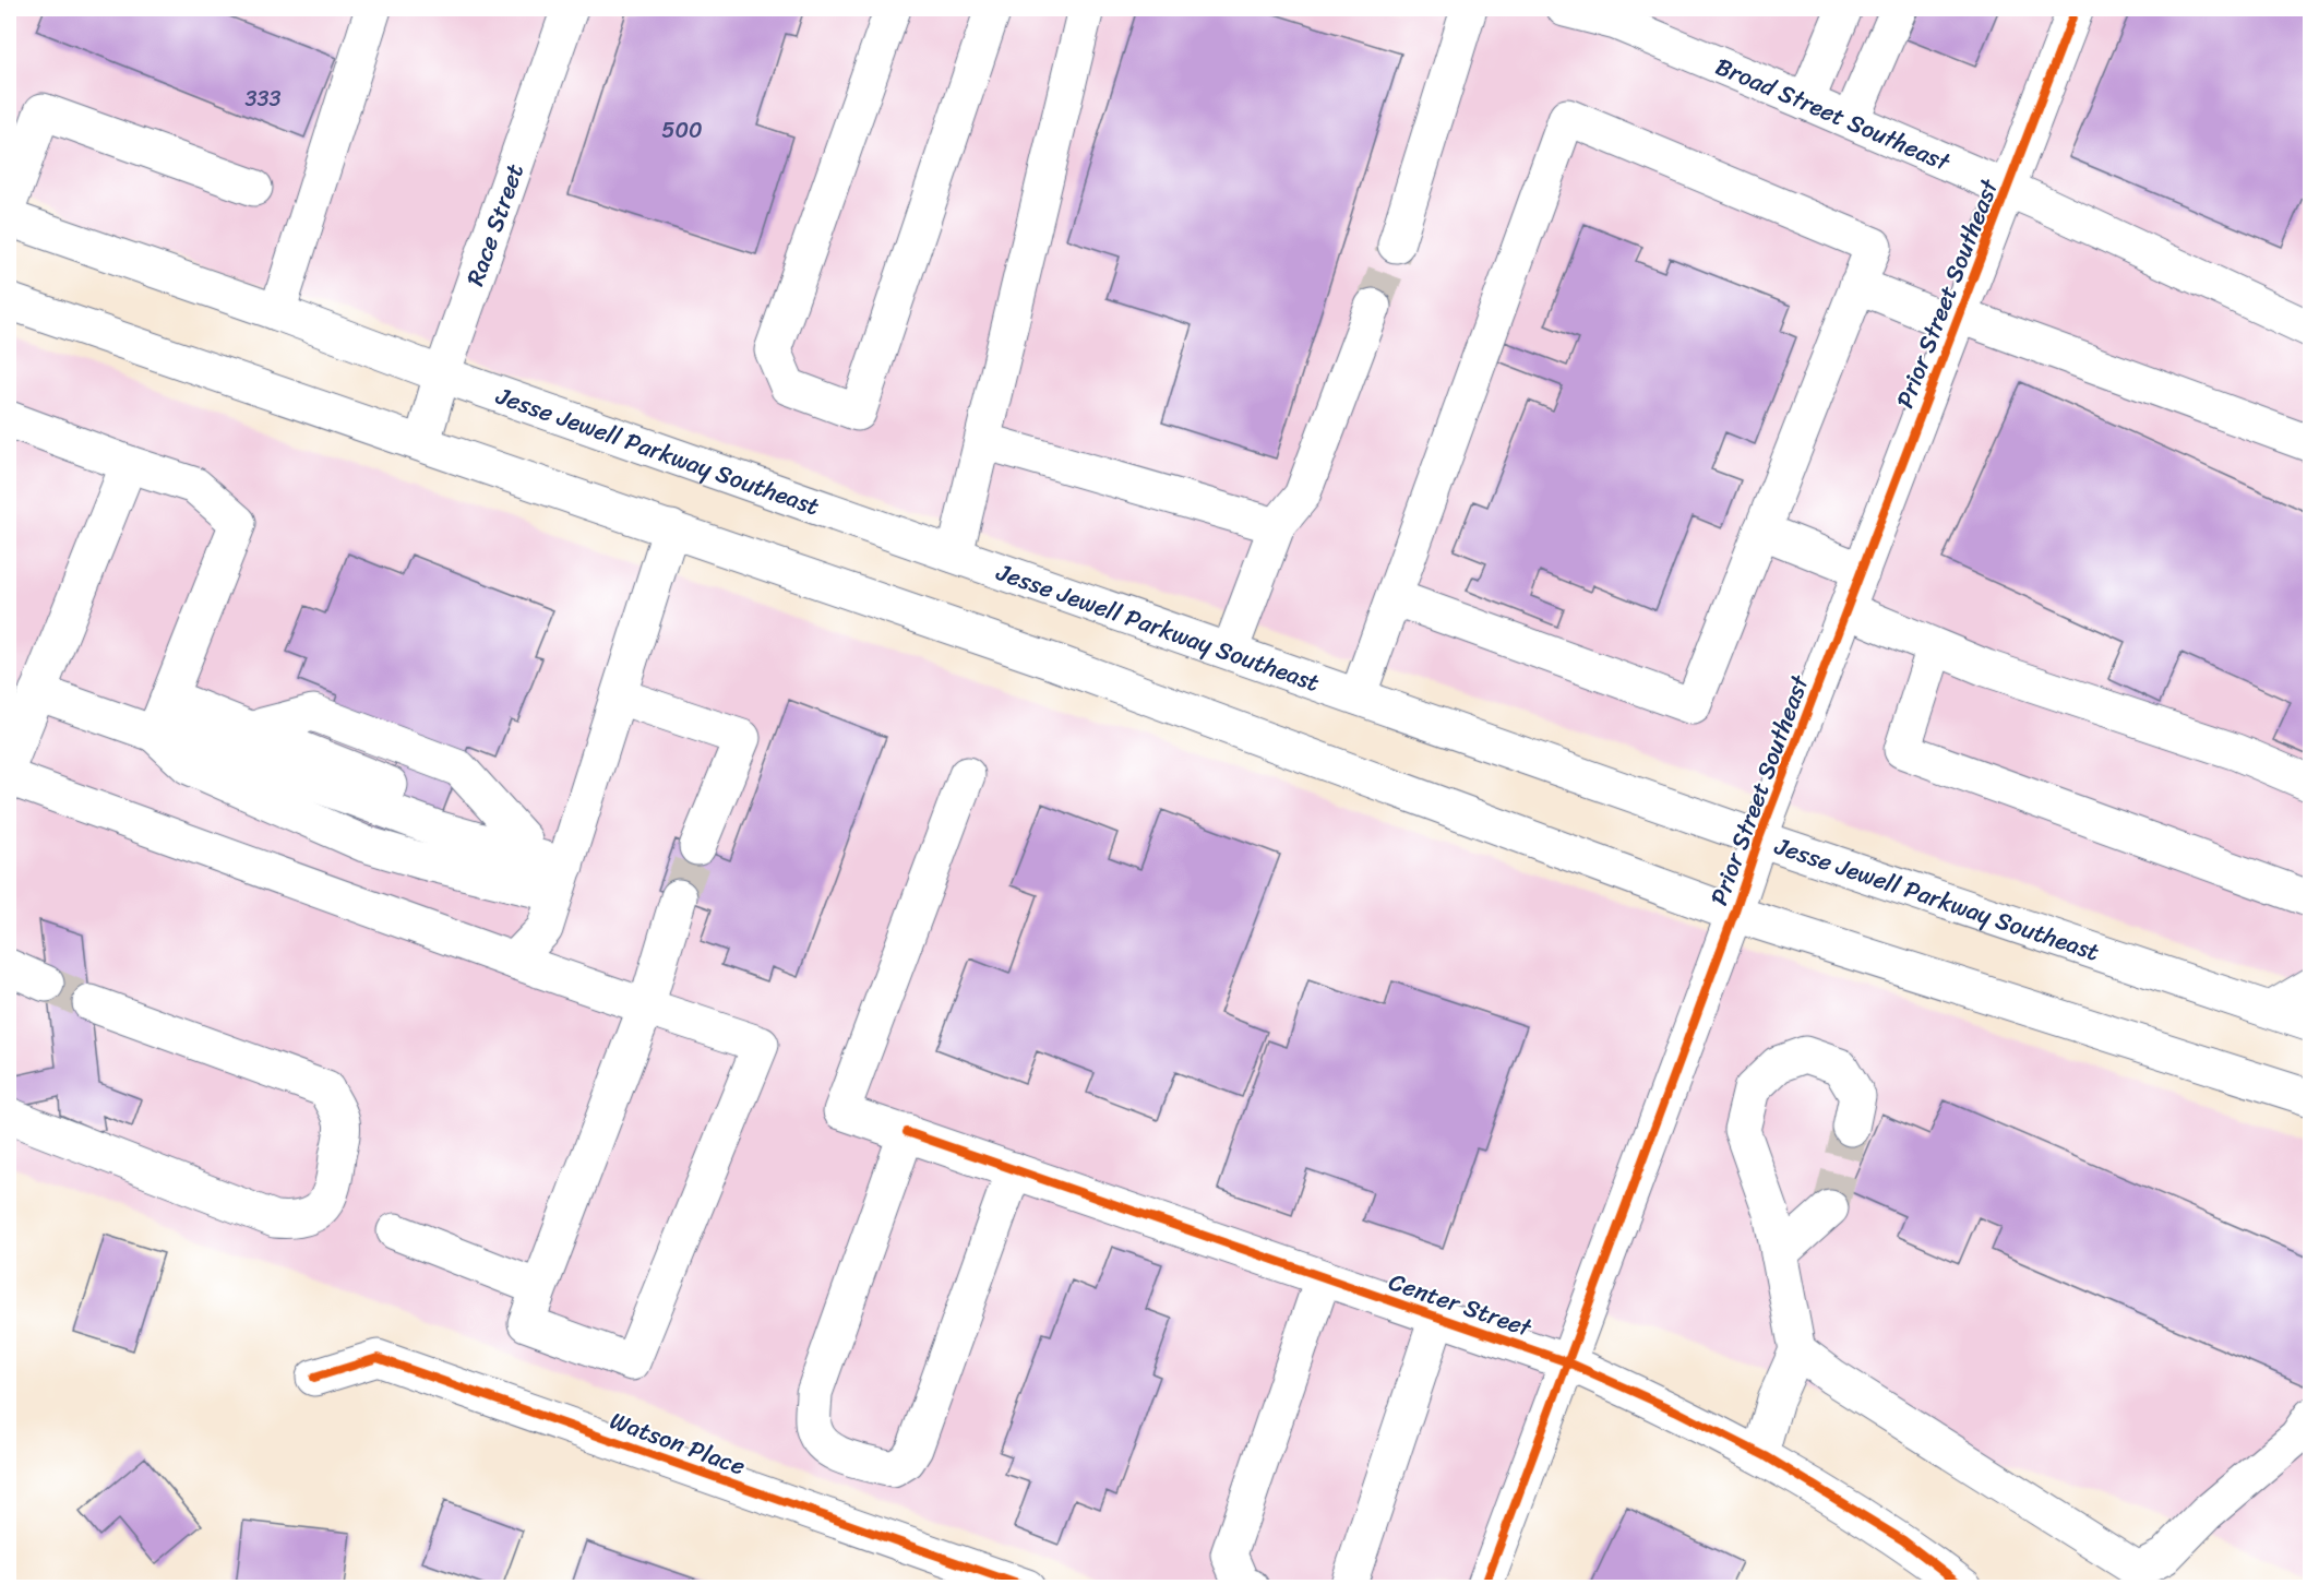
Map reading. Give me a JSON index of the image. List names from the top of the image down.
{
  "streets": {
    "street": [
      "Broad Street Southeast",
      "Race Street",
      "Prior Street Southeast",
      "Jesse Jewell Parkway Southeast",
      "Center Street",
      "Watson Place"
    ]
  },
  "crossings": [
    ["Broad Street Southeast", "Prior Street Southeast"],
    ["Race Street", "Jesse Jewell Parkway Southeast"],
    ["Prior Street Southeast", "Jesse Jewell Parkway Southeast"],
    ["Prior Street Southeast", "Center Street"]
  ],
  "house_numbers": ["333", "500"]
}
